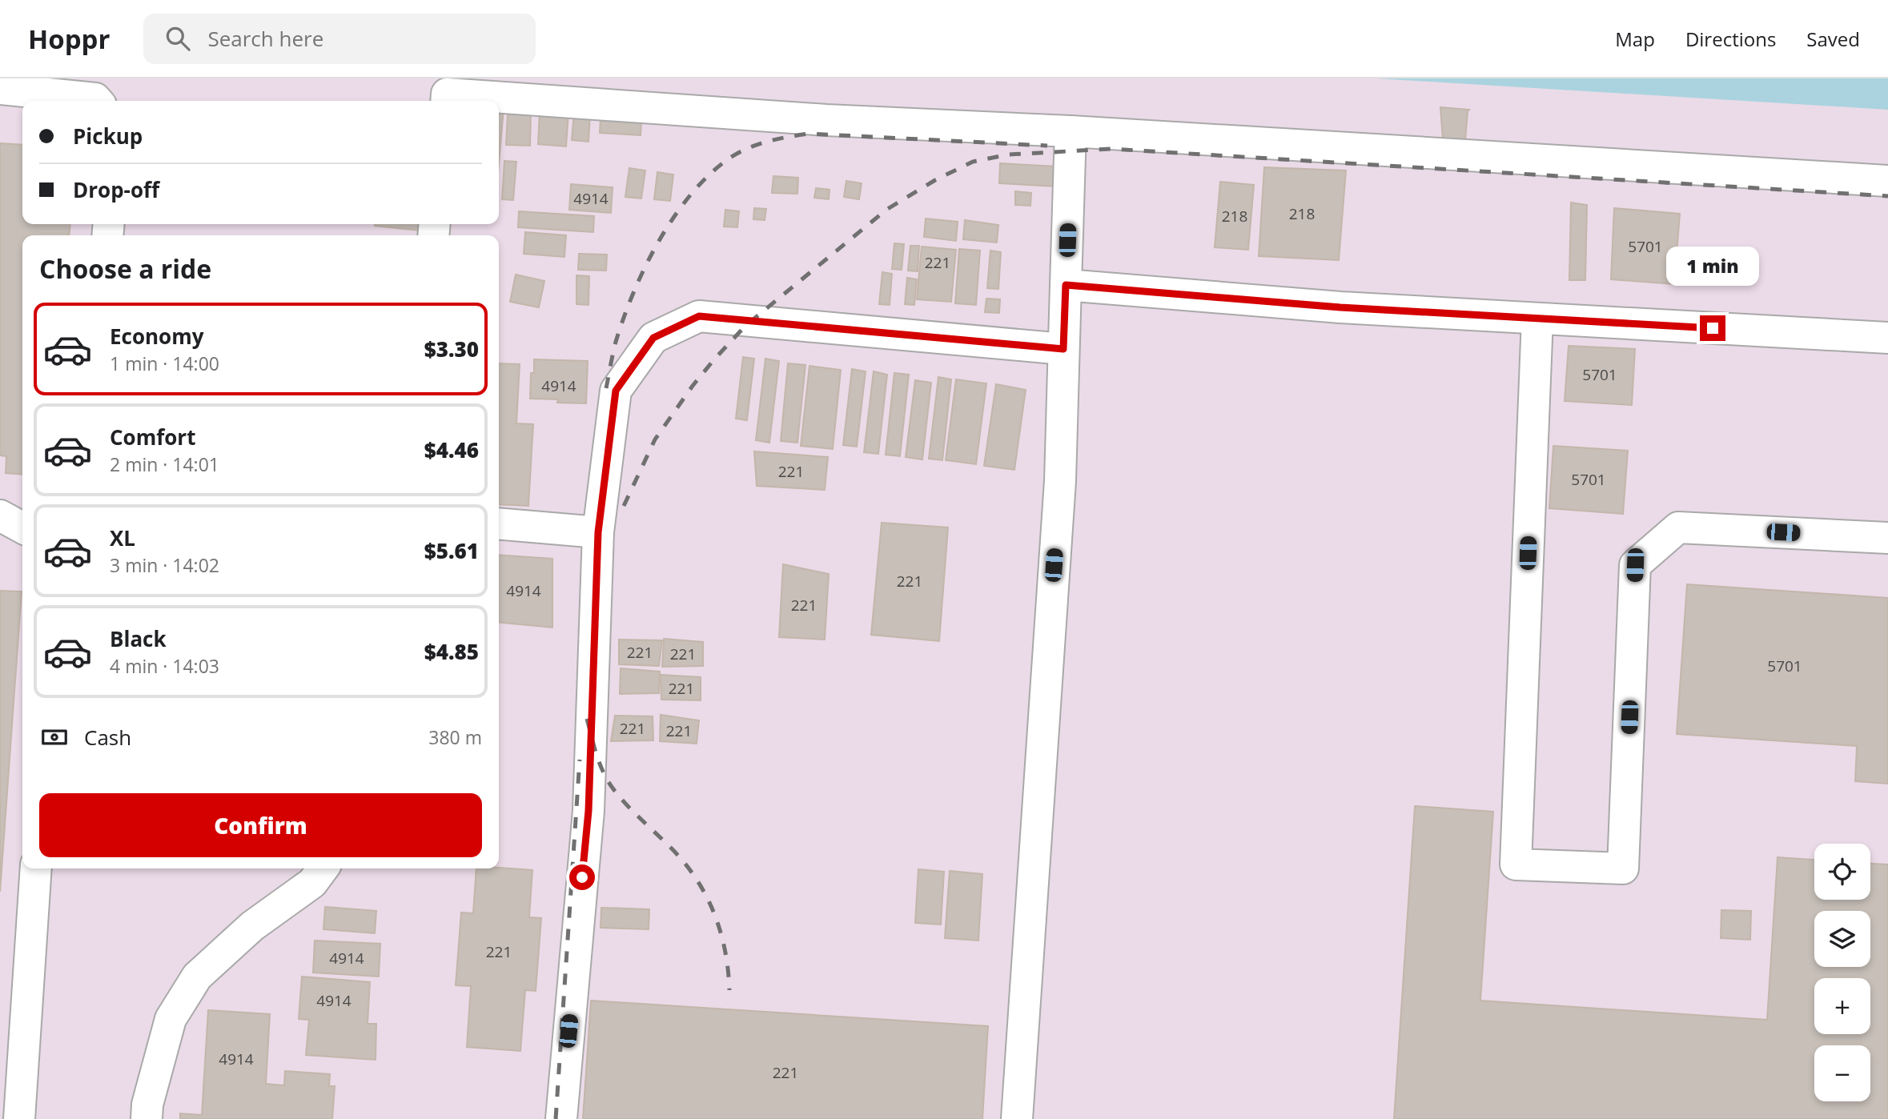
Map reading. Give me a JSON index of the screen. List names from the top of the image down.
{
  "house_numbers": [
    "4914",
    "218",
    "218",
    "5701",
    "221",
    "5701",
    "4914",
    "221",
    "5701",
    "221",
    "4914",
    "221",
    "221",
    "221",
    "5701",
    "221",
    "221",
    "221",
    "221",
    "4914",
    "4914",
    "4914",
    "221"
  ],
  "page": {
    "header": "Hoppr",
    "search": "Search here",
    "nav": ["Map", "Directions", "Saved"],
    "banner": ["Pickup", "Drop-off"],
    "heading": "Choose a ride",
    "bubble": "1 min",
    "list": [
      {
        "name": "Economy",
        "note": "1 min · 14:00",
        "value": "$3.30"
      },
      {
        "name": "Comfort",
        "note": "2 min · 14:01",
        "value": "$4.46"
      },
      {
        "name": "XL",
        "note": "3 min · 14:02",
        "value": "$5.61"
      },
      {
        "name": "Black",
        "note": "4 min · 14:03",
        "value": "$4.85"
      }
    ],
    "pay": ["Cash", "380 m"],
    "buttons": "Confirm",
    "map_buttons": ["+", "−"]
  }
}
